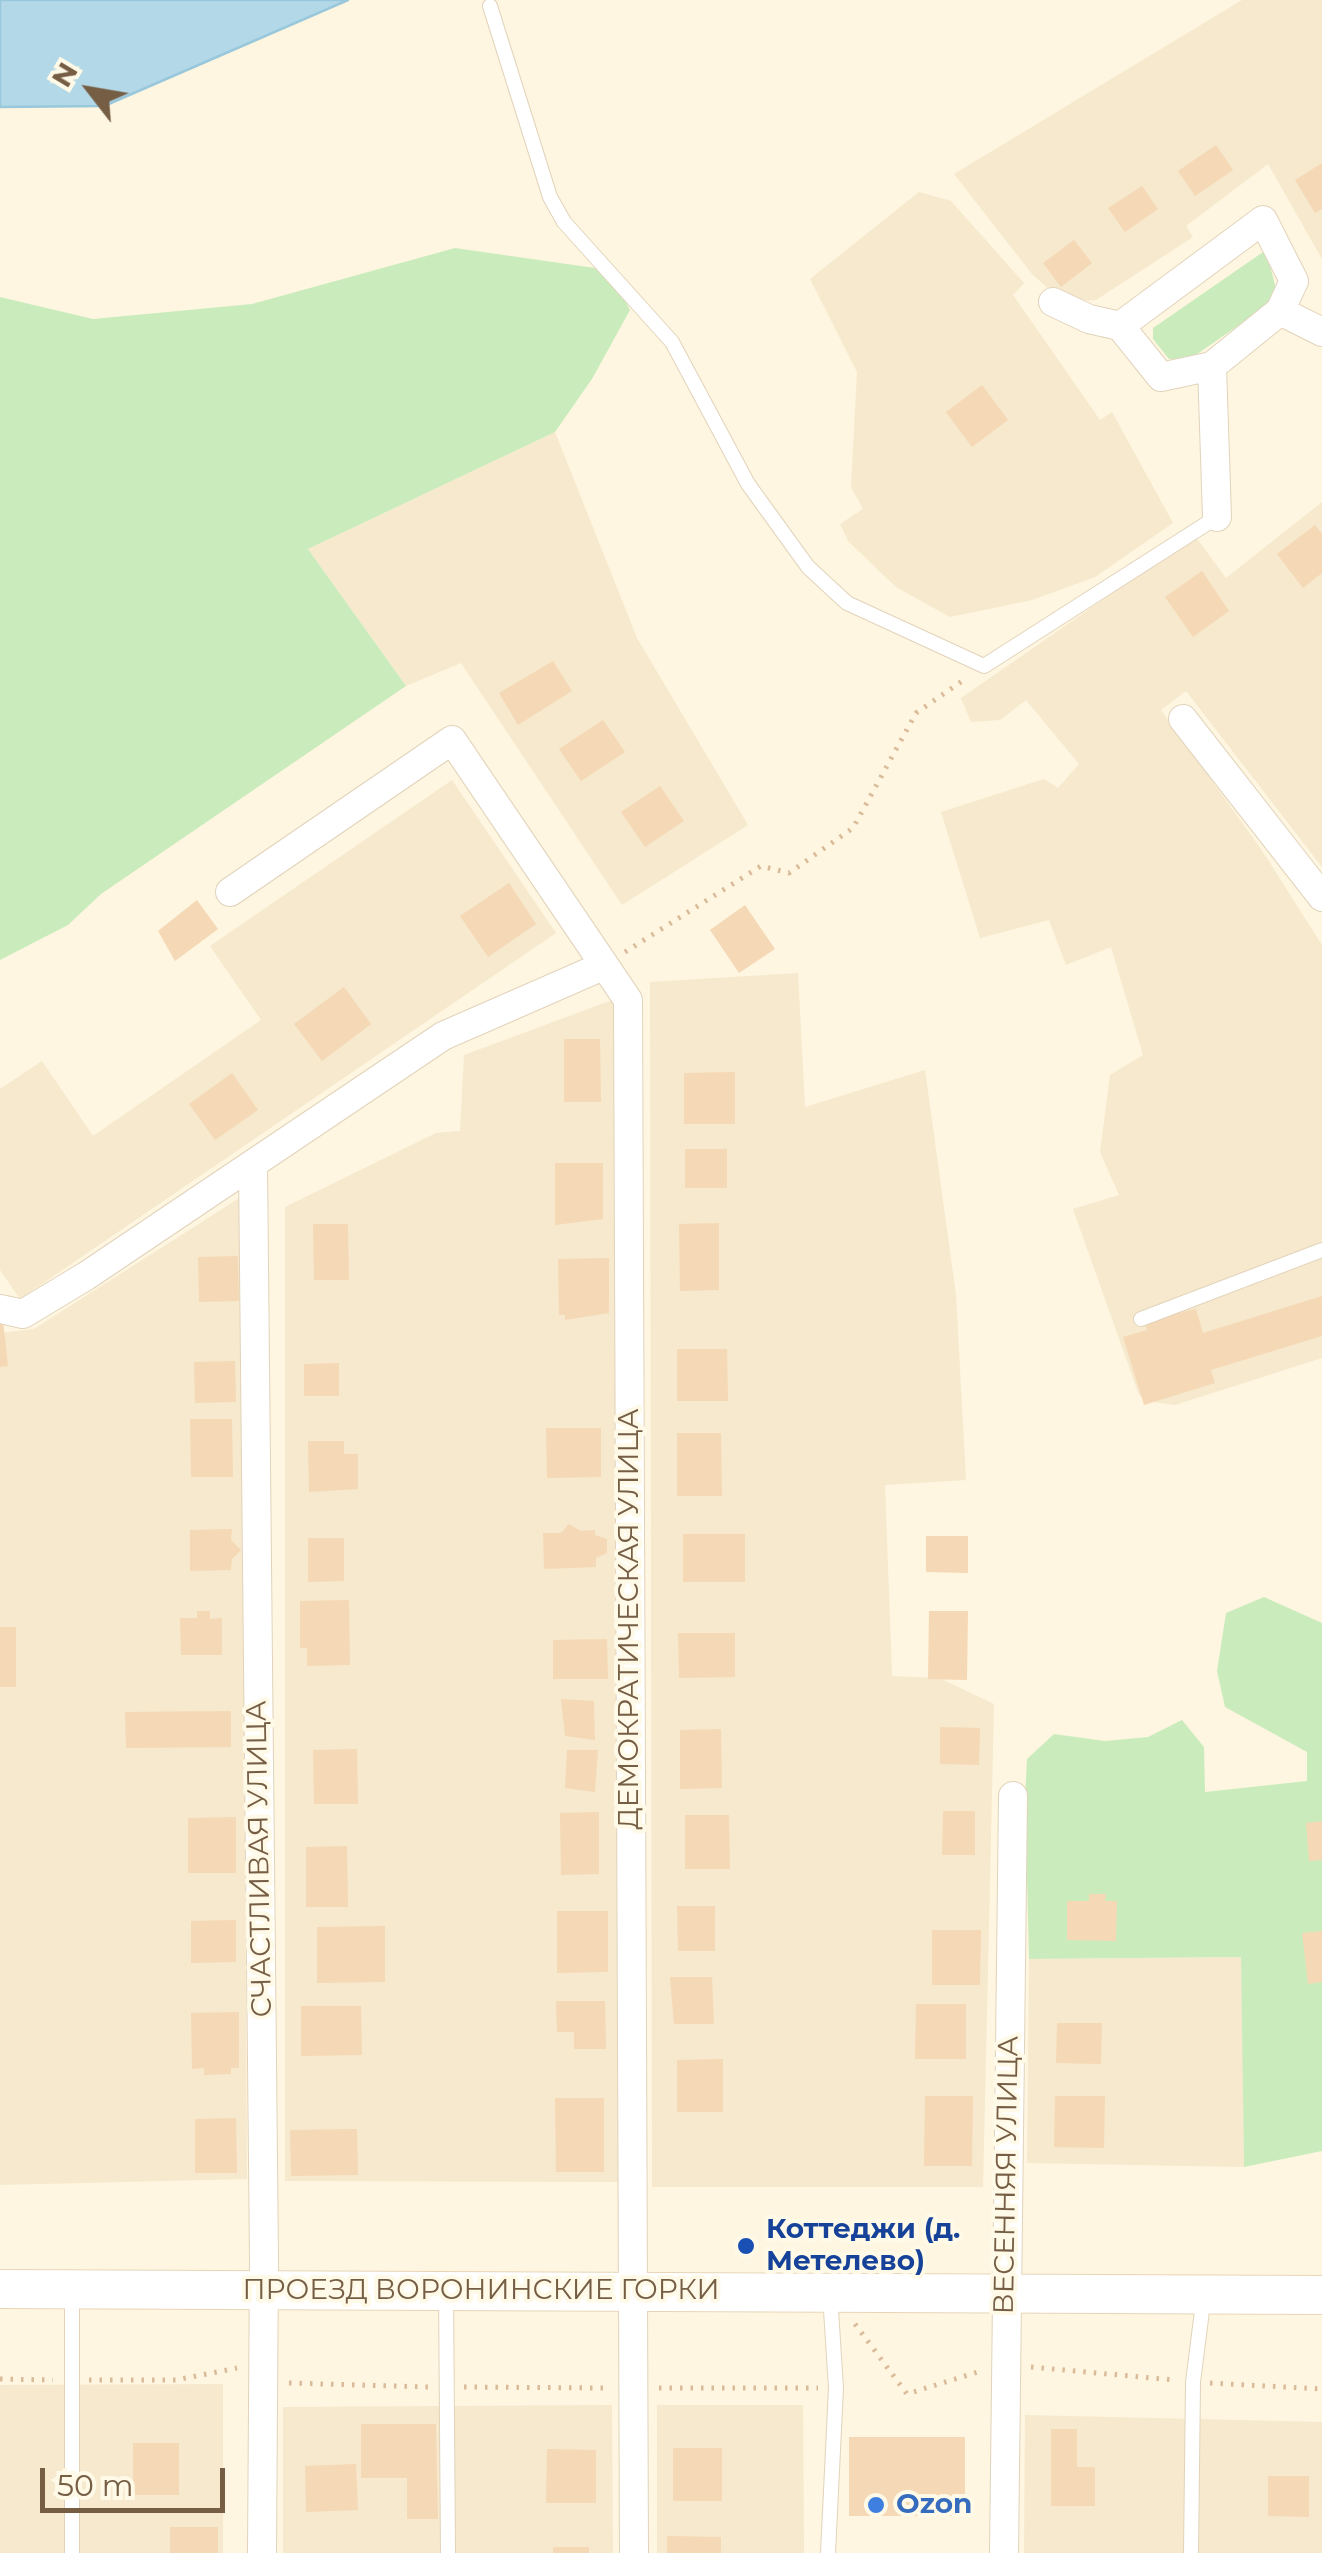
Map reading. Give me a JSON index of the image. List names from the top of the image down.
{
  "streets": {
    "street": [
      "ДЕМОКРАТИЧЕСКАЯ УЛИЦА",
      "СЧАСТЛИВАЯ УЛИЦА",
      "ВЕСЕННЯЯ УЛИЦА",
      "ПРОЕЗД ВОРОНИНСКИЕ ГОРКИ"
    ]
  },
  "crossings": [
    ["ДЕМОКРАТИЧЕСКАЯ УЛИЦА", "ПРОЕЗД ВОРОНИНСКИЕ ГОРКИ"],
    ["СЧАСТЛИВАЯ УЛИЦА", "ПРОЕЗД ВОРОНИНСКИЕ ГОРКИ"],
    ["ВЕСЕННЯЯ УЛИЦА", "ПРОЕЗД ВОРОНИНСКИЕ ГОРКИ"]
  ],
  "places": ["Коттеджи (д. Метелево)", "Ozon"],
  "scale_bar": "50 m",
  "north": "top left"
}
